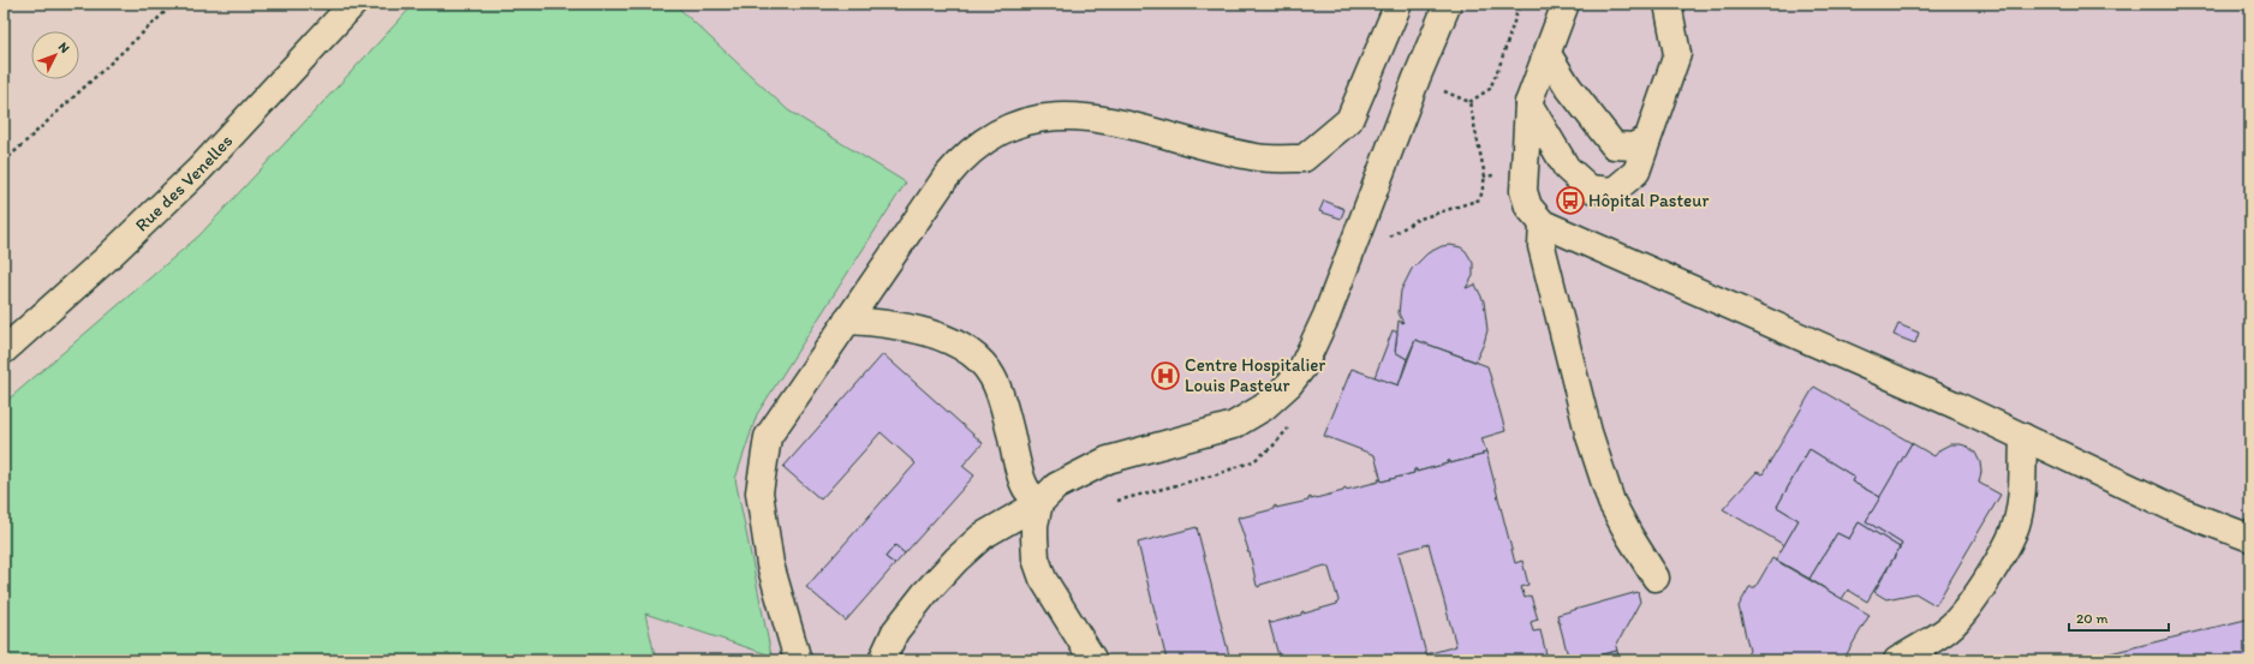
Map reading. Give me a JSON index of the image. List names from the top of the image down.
{
  "streets": {
    "street": ["Rue des Venelles"]
  },
  "places": {
    "bus stop": ["Hôpital Pasteur"],
    "hospital": ["Centre Hospitalier Louis Pasteur"]
  },
  "scale_bar": "20 m",
  "north": "top right"
}
